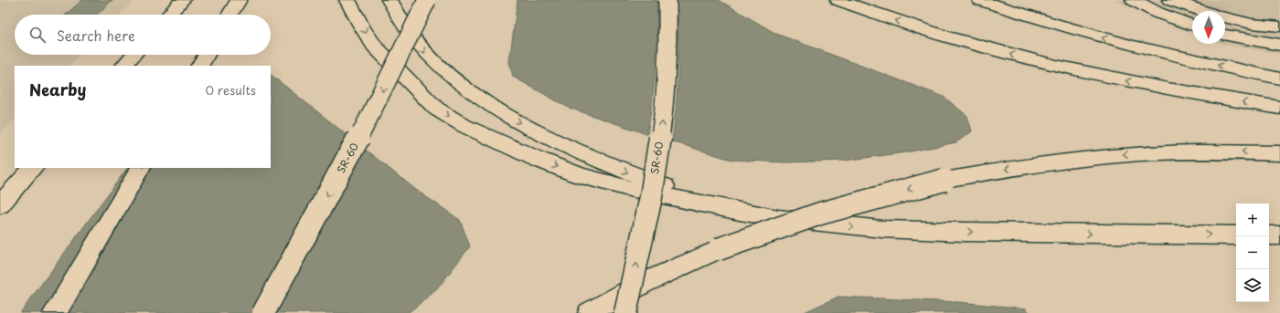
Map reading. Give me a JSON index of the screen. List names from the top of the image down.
{
  "streets": {
    "main road": ["SR-60"]
  },
  "north": "bottom",
  "page": {
    "search": "Search here",
    "heading": ["Nearby", "0 results"],
    "map_buttons": ["+", "−"]
  }
}
